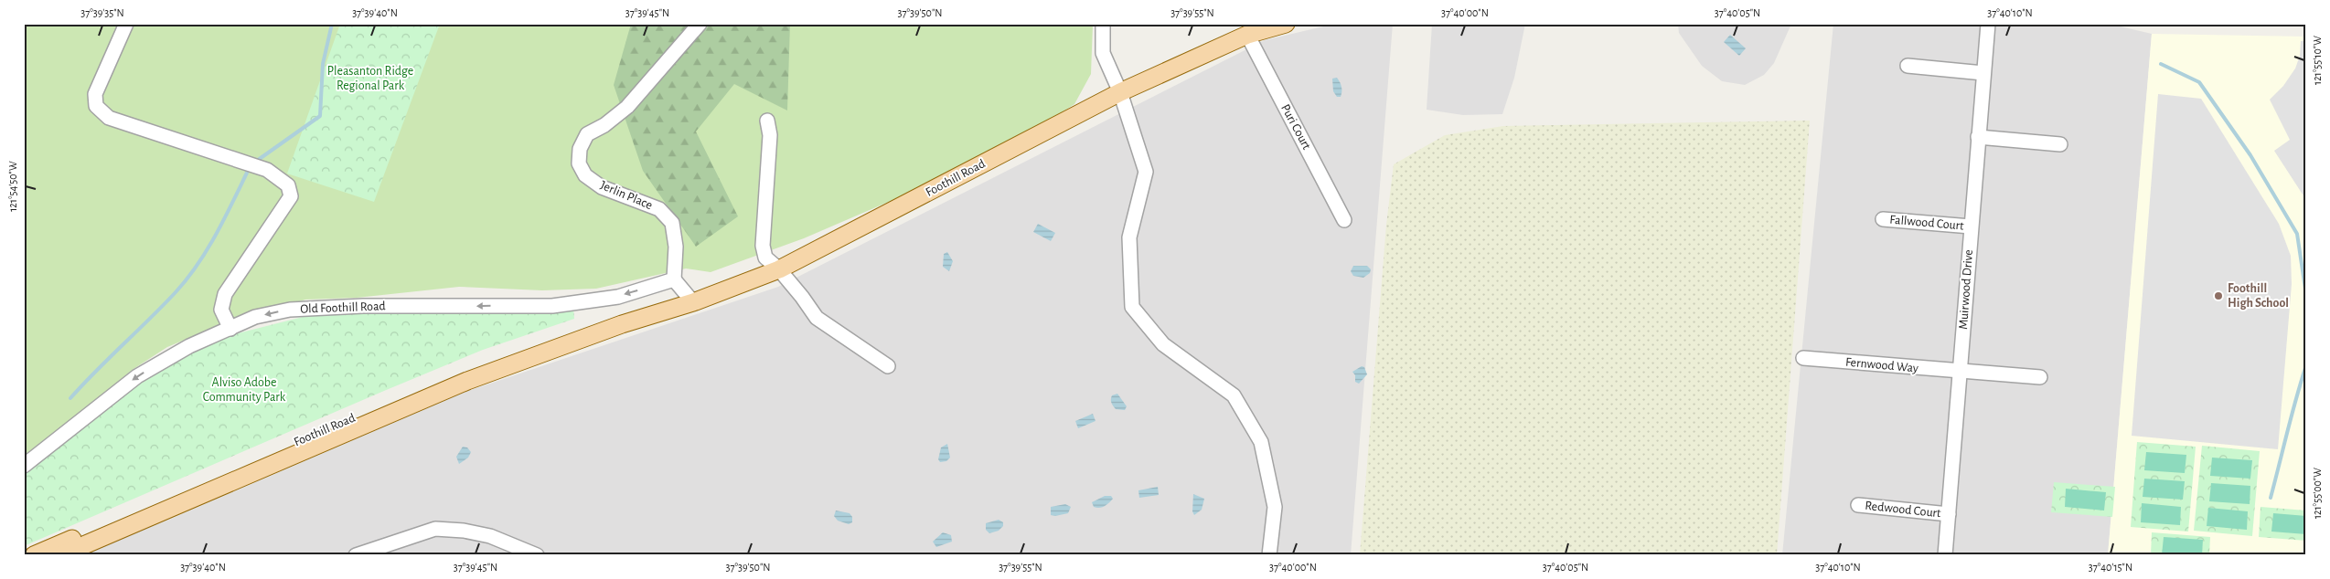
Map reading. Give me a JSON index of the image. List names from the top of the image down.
{
  "streets": {
    "main road": ["Foothill Road"],
    "street": [
      "Puri Court",
      "Jerlin Place",
      "Fallwood Court",
      "Muirwood Drive",
      "Old Foothill Road",
      "Fernwood Way",
      "Redwood Court"
    ]
  },
  "crossings": [
    ["Puri Court", "Foothill Road"],
    ["Jerlin Place", "Old Foothill Road"],
    ["Fallwood Court", "Muirwood Drive"],
    ["Muirwood Drive", "Fernwood Way"],
    ["Muirwood Drive", "Redwood Court"]
  ],
  "one_way": ["Old Foothill Road"],
  "parks": ["Pleasanton Ridge Regional Park", "Alviso Adobe Community Park"],
  "places": ["Foothill High School"],
  "coordinates": [
    "37°39'35\"N",
    "37°39'40\"N",
    "37°39'45\"N",
    "37°39'50\"N",
    "37°39'55\"N",
    "37°40'00\"N",
    "37°40'05\"N",
    "37°40'10\"N",
    "121°55'10\"W",
    "121°54'50\"W",
    "121°55'00\"W",
    "37°40'15\"N"
  ]
}
